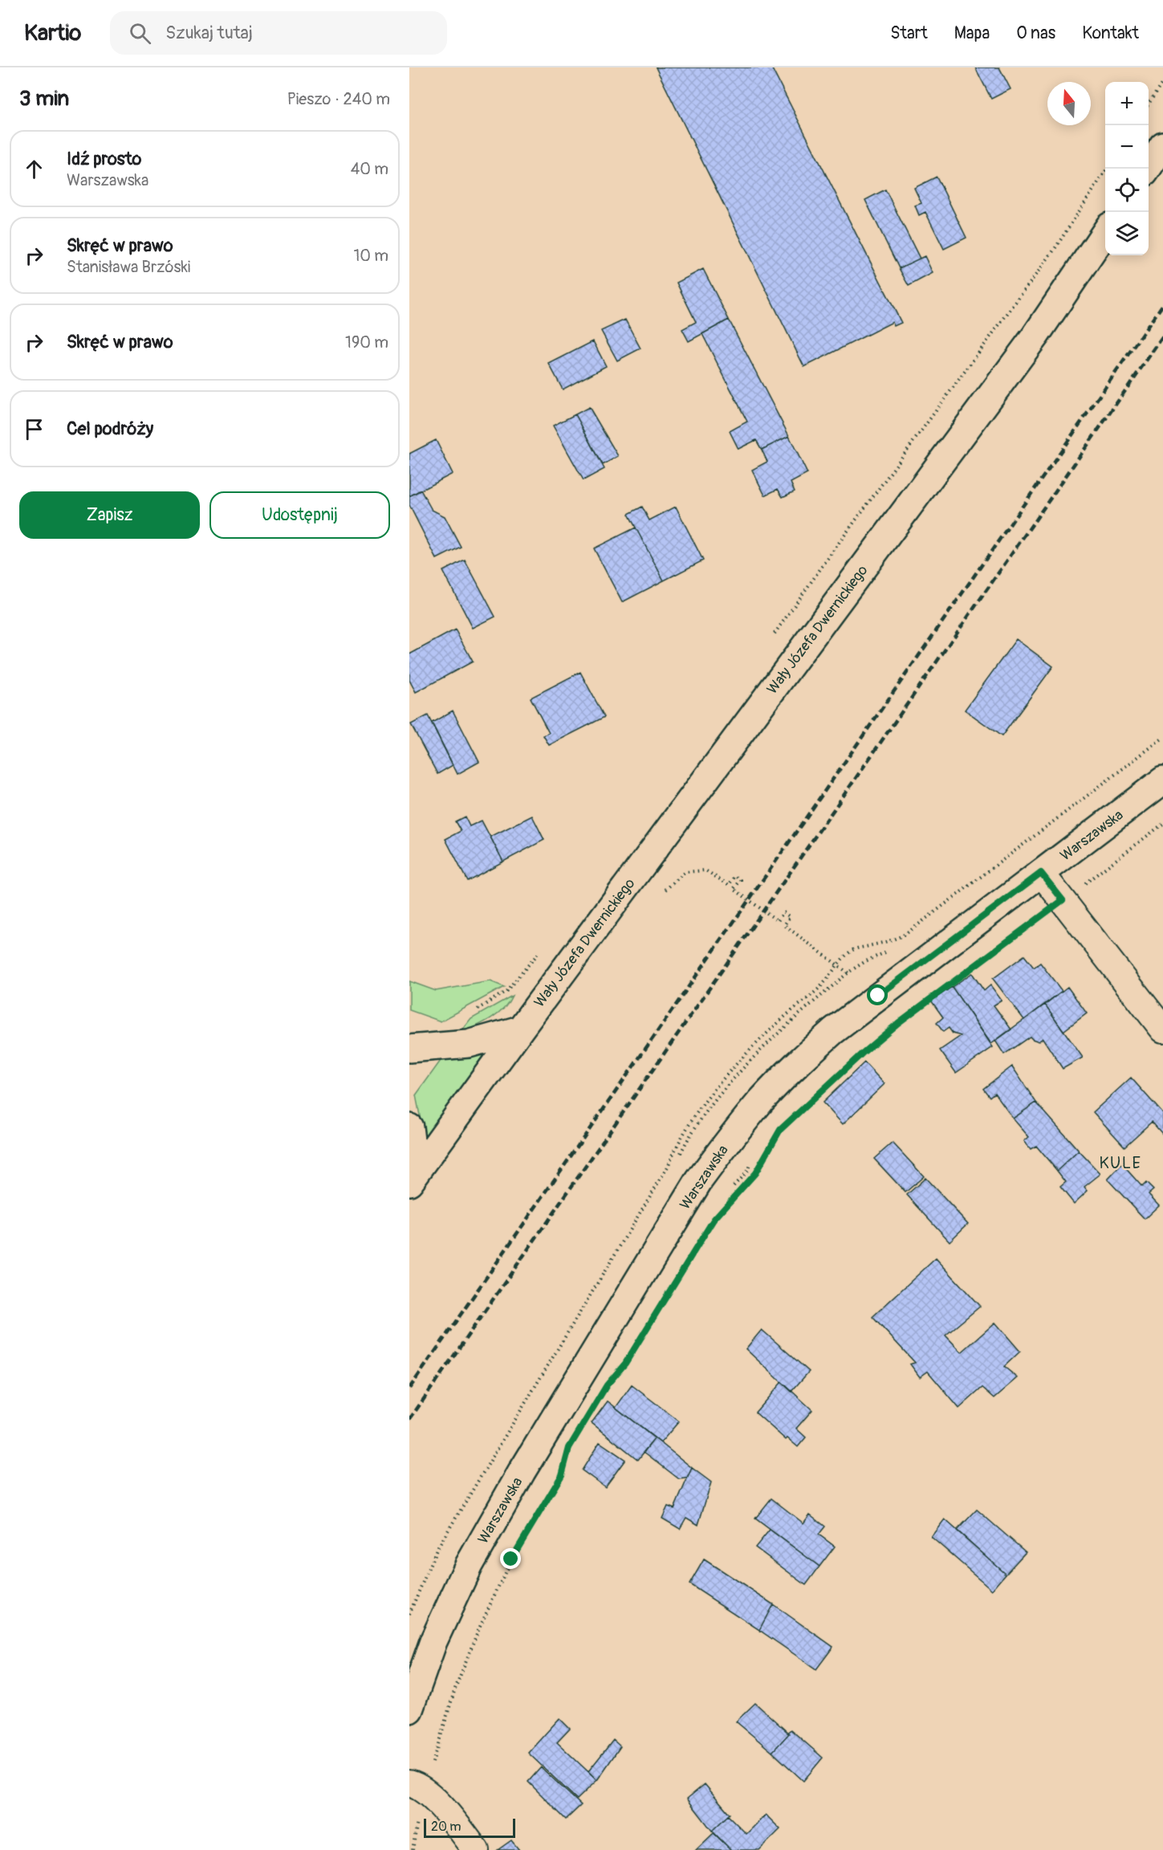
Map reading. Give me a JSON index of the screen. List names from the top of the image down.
{
  "streets": {
    "street": ["Wały Józefa Dwernickiego", "Warszawska"]
  },
  "districts": ["KULE"],
  "scale_bar": "20 m",
  "north": "top",
  "page": {
    "header": "Kartio",
    "search": "Szukaj tutaj",
    "nav": [
      "Start",
      "Mapa",
      "O nas",
      "Kontakt"
    ],
    "heading": ["3 min", "Pieszo · 240 m"],
    "map_buttons": ["+", "−"],
    "list": [
      ["Idź prosto", "Warszawska", "40 m"],
      ["Skręć w prawo", "Stanisława Brzóski", "10 m"],
      ["Skręć w prawo", "190 m"],
      "Cel podróży"
    ],
    "buttons": ["Zapisz", "Udostępnij"],
    "scale": "20 m"
  }
}
